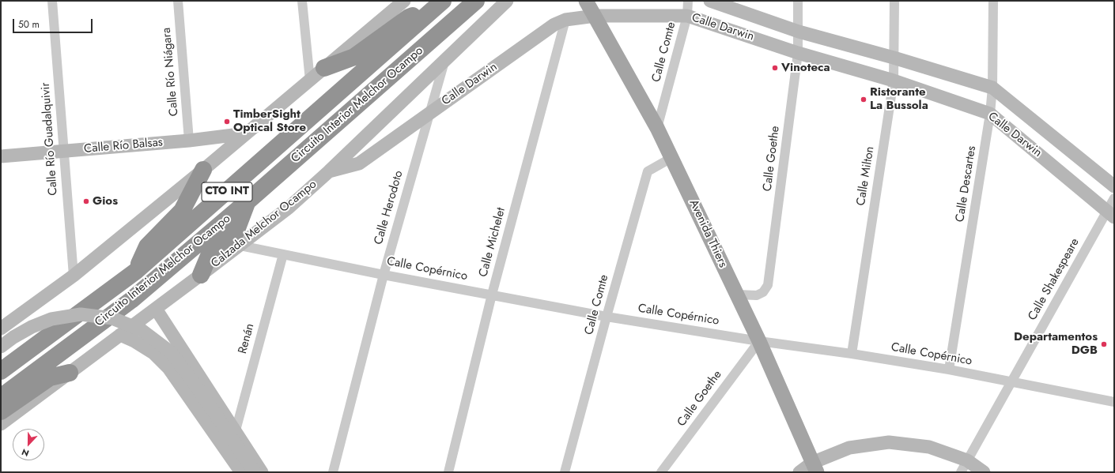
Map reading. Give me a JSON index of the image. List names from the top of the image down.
{
  "streets": {
    "highway": ["Circuito Interior Melchor Ocampo", "CTO INT"],
    "main road": ["Avenida Thiers"],
    "street": [
      "Calle Darwin",
      "Calle Comte",
      "Calle Río Niágara",
      "Calle Río Guadalquivir",
      "Calle Río Balsas",
      "Calle Goethe",
      "Calle Milton",
      "Calle Descartes",
      "Calle Herodoto",
      "Calzada Melchor Ocampo",
      "Calle Michelet",
      "Calle Copérnico",
      "Calle Shakespeare",
      "Renán"
    ]
  },
  "crossings": [
    ["Calle Darwin", "Calle Comte"],
    ["Calle Darwin", "Calle Goethe"],
    ["Calle Darwin", "Calle Milton"],
    ["Calle Darwin", "Calle Descartes"],
    ["Calle Darwin", "Calle Herodoto"],
    ["Calle Darwin", "Calzada Melchor Ocampo"],
    ["Calle Darwin", "Avenida Thiers"],
    ["Calle Darwin", "Calle Michelet"],
    ["Calle Darwin", "Calle Shakespeare"],
    ["Calle Comte", "Avenida Thiers"],
    ["Calle Comte", "Calle Copérnico"],
    ["Calle Río Niágara", "Calle Río Balsas"],
    ["Calle Río Guadalquivir", "Calle Río Balsas"],
    ["Calle Río Guadalquivir", "CTO INT"],
    ["Calle Río Balsas", "CTO INT"],
    ["Calle Goethe", "Avenida Thiers"],
    ["Calle Goethe", "Calle Copérnico"],
    ["Calle Milton", "Calle Copérnico"],
    ["Calle Descartes", "Calle Copérnico"],
    ["Calle Herodoto", "Calzada Melchor Ocampo"],
    ["Calle Herodoto", "Calle Copérnico"],
    ["Calzada Melchor Ocampo", "Calle Copérnico"],
    ["Avenida Thiers", "Calle Copérnico"],
    ["Calle Michelet", "Calle Copérnico"],
    ["Calle Copérnico", "Calle Shakespeare"],
    ["Calle Copérnico", "Renán"]
  ],
  "places": [
    "Vinoteca",
    "Ristorante La Bussola",
    "TimberSight Optical Store",
    "Gios",
    "Departamentos DGB"
  ],
  "scale_bar": "50 m",
  "north": "bottom"
}
